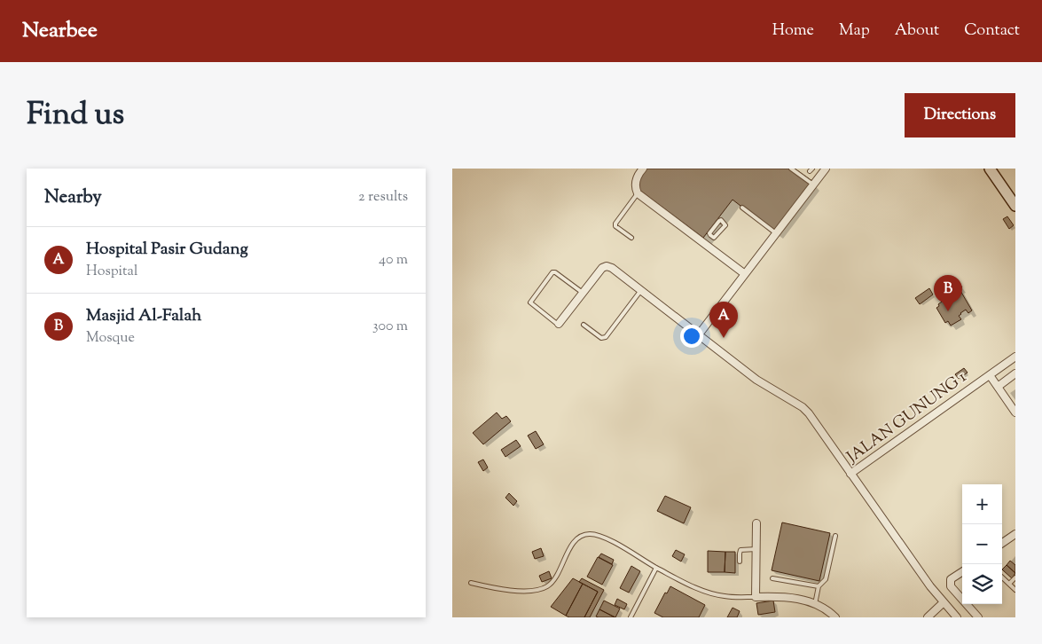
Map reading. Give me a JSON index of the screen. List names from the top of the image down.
{
  "streets": {
    "street": ["JALAN GUNUNG 1"]
  },
  "page": {
    "header": "Nearbee",
    "nav": [
      "Home",
      "Map",
      "About",
      "Contact"
    ],
    "title": "Find us",
    "buttons": "Directions",
    "heading": ["Nearby", "2 results"],
    "list": [
      {
        "mark": "A",
        "name": "Hospital Pasir Gudang",
        "note": "Hospital",
        "value": "40 m"
      },
      {
        "mark": "B",
        "name": "Masjid Al-Falah",
        "note": "Mosque",
        "value": "300 m"
      }
    ],
    "pins": ["B", "A"],
    "map_buttons": ["+", "−"]
  }
}
